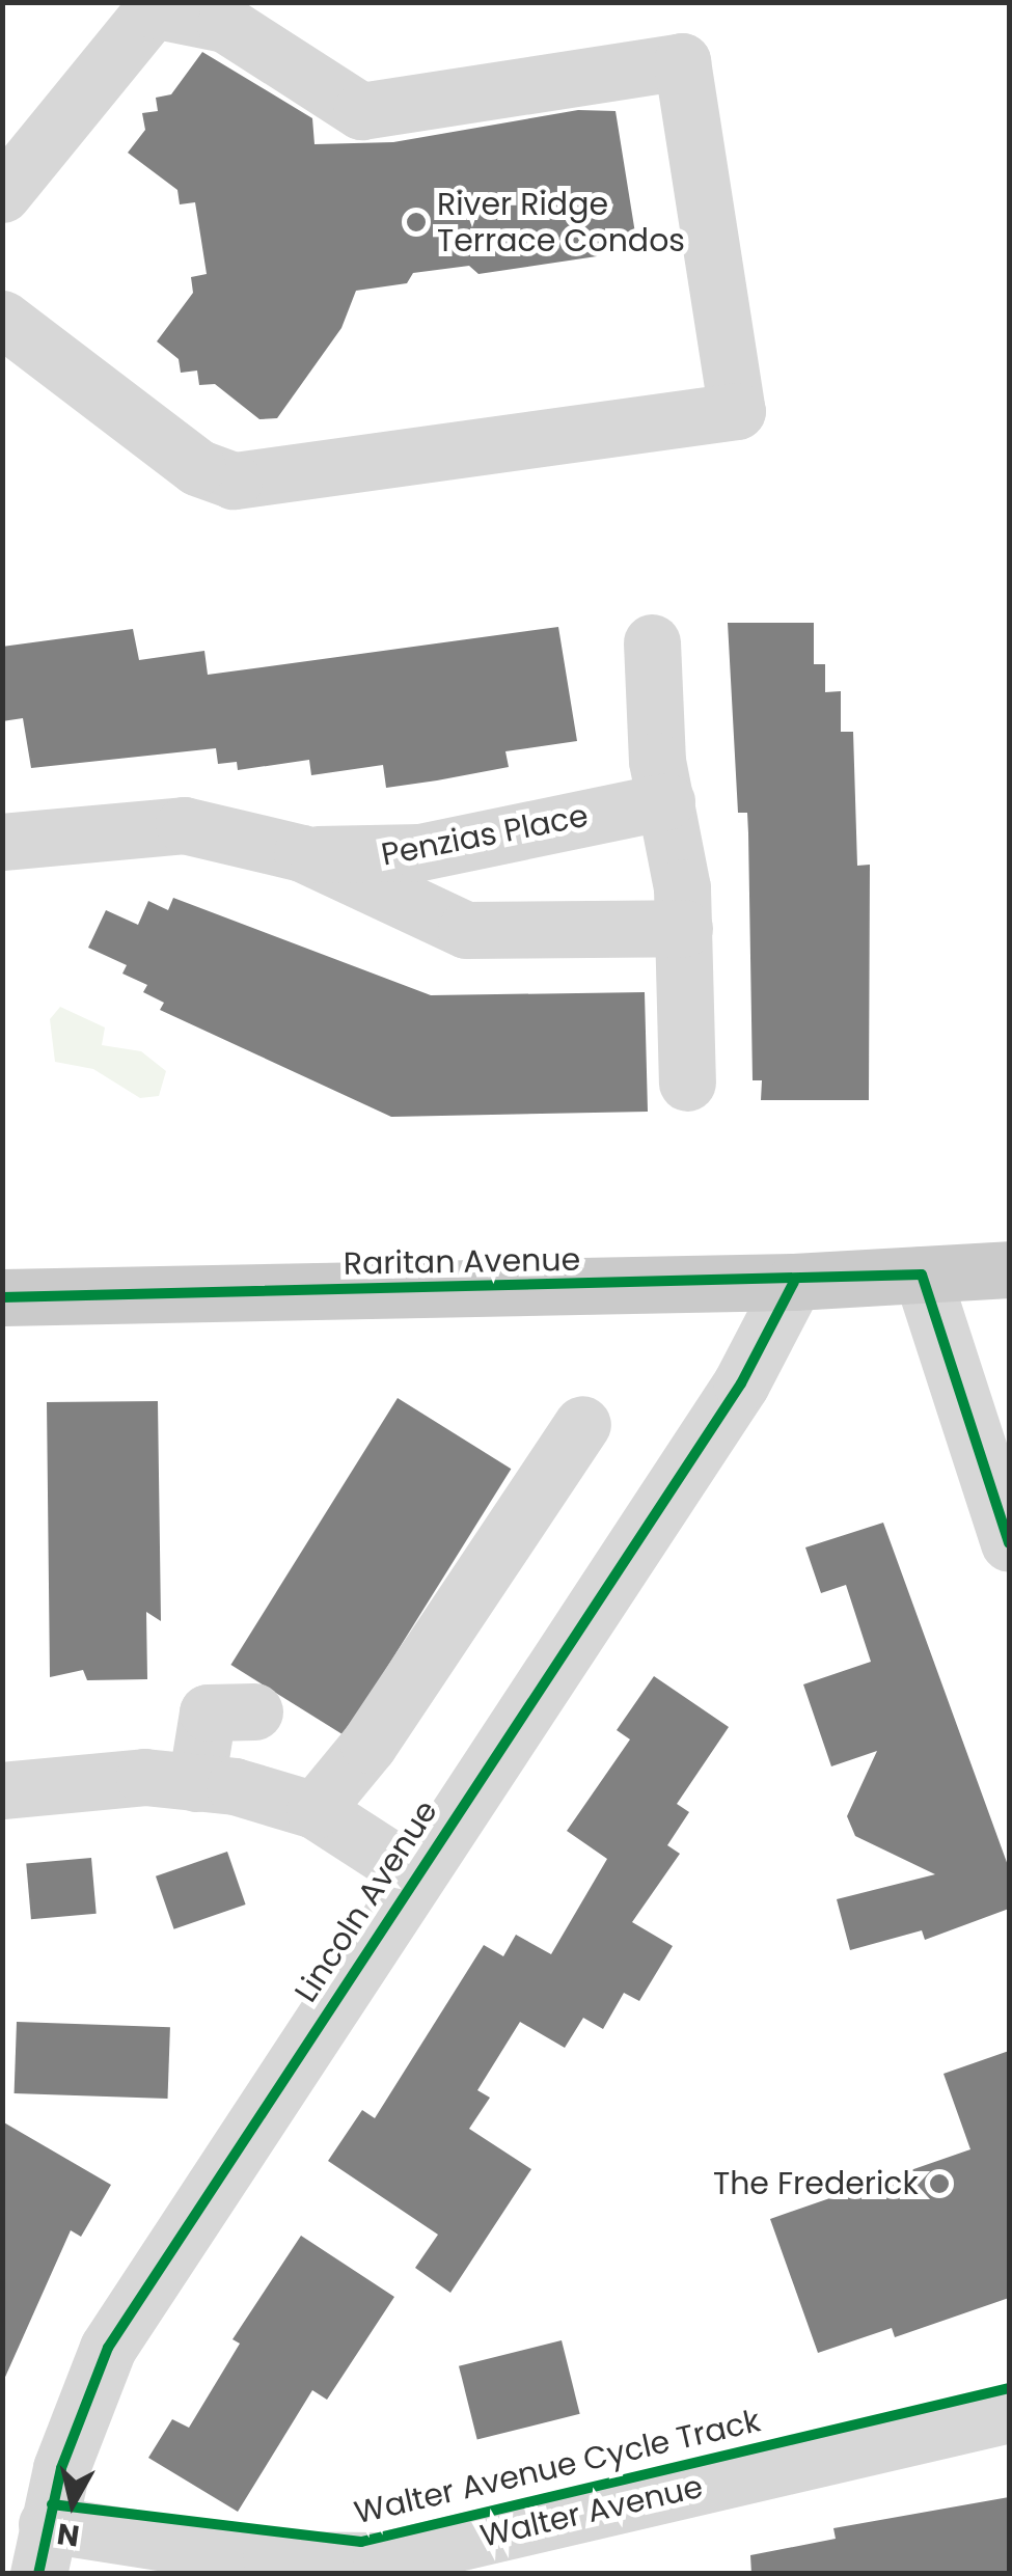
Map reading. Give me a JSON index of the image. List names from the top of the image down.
{
  "streets": {
    "main road": ["Raritan Avenue"],
    "street": ["Penzias Place", "Lincoln Avenue", "Walter Avenue"],
    "cycle path": ["Walter Avenue Cycle Track"]
  },
  "crossings": [
    ["Raritan Avenue", "Lincoln Avenue"],
    ["Lincoln Avenue", "Walter Avenue"]
  ],
  "places": ["River Ridge Terrace Condos", "The Frederick"],
  "north": "bottom"
}
